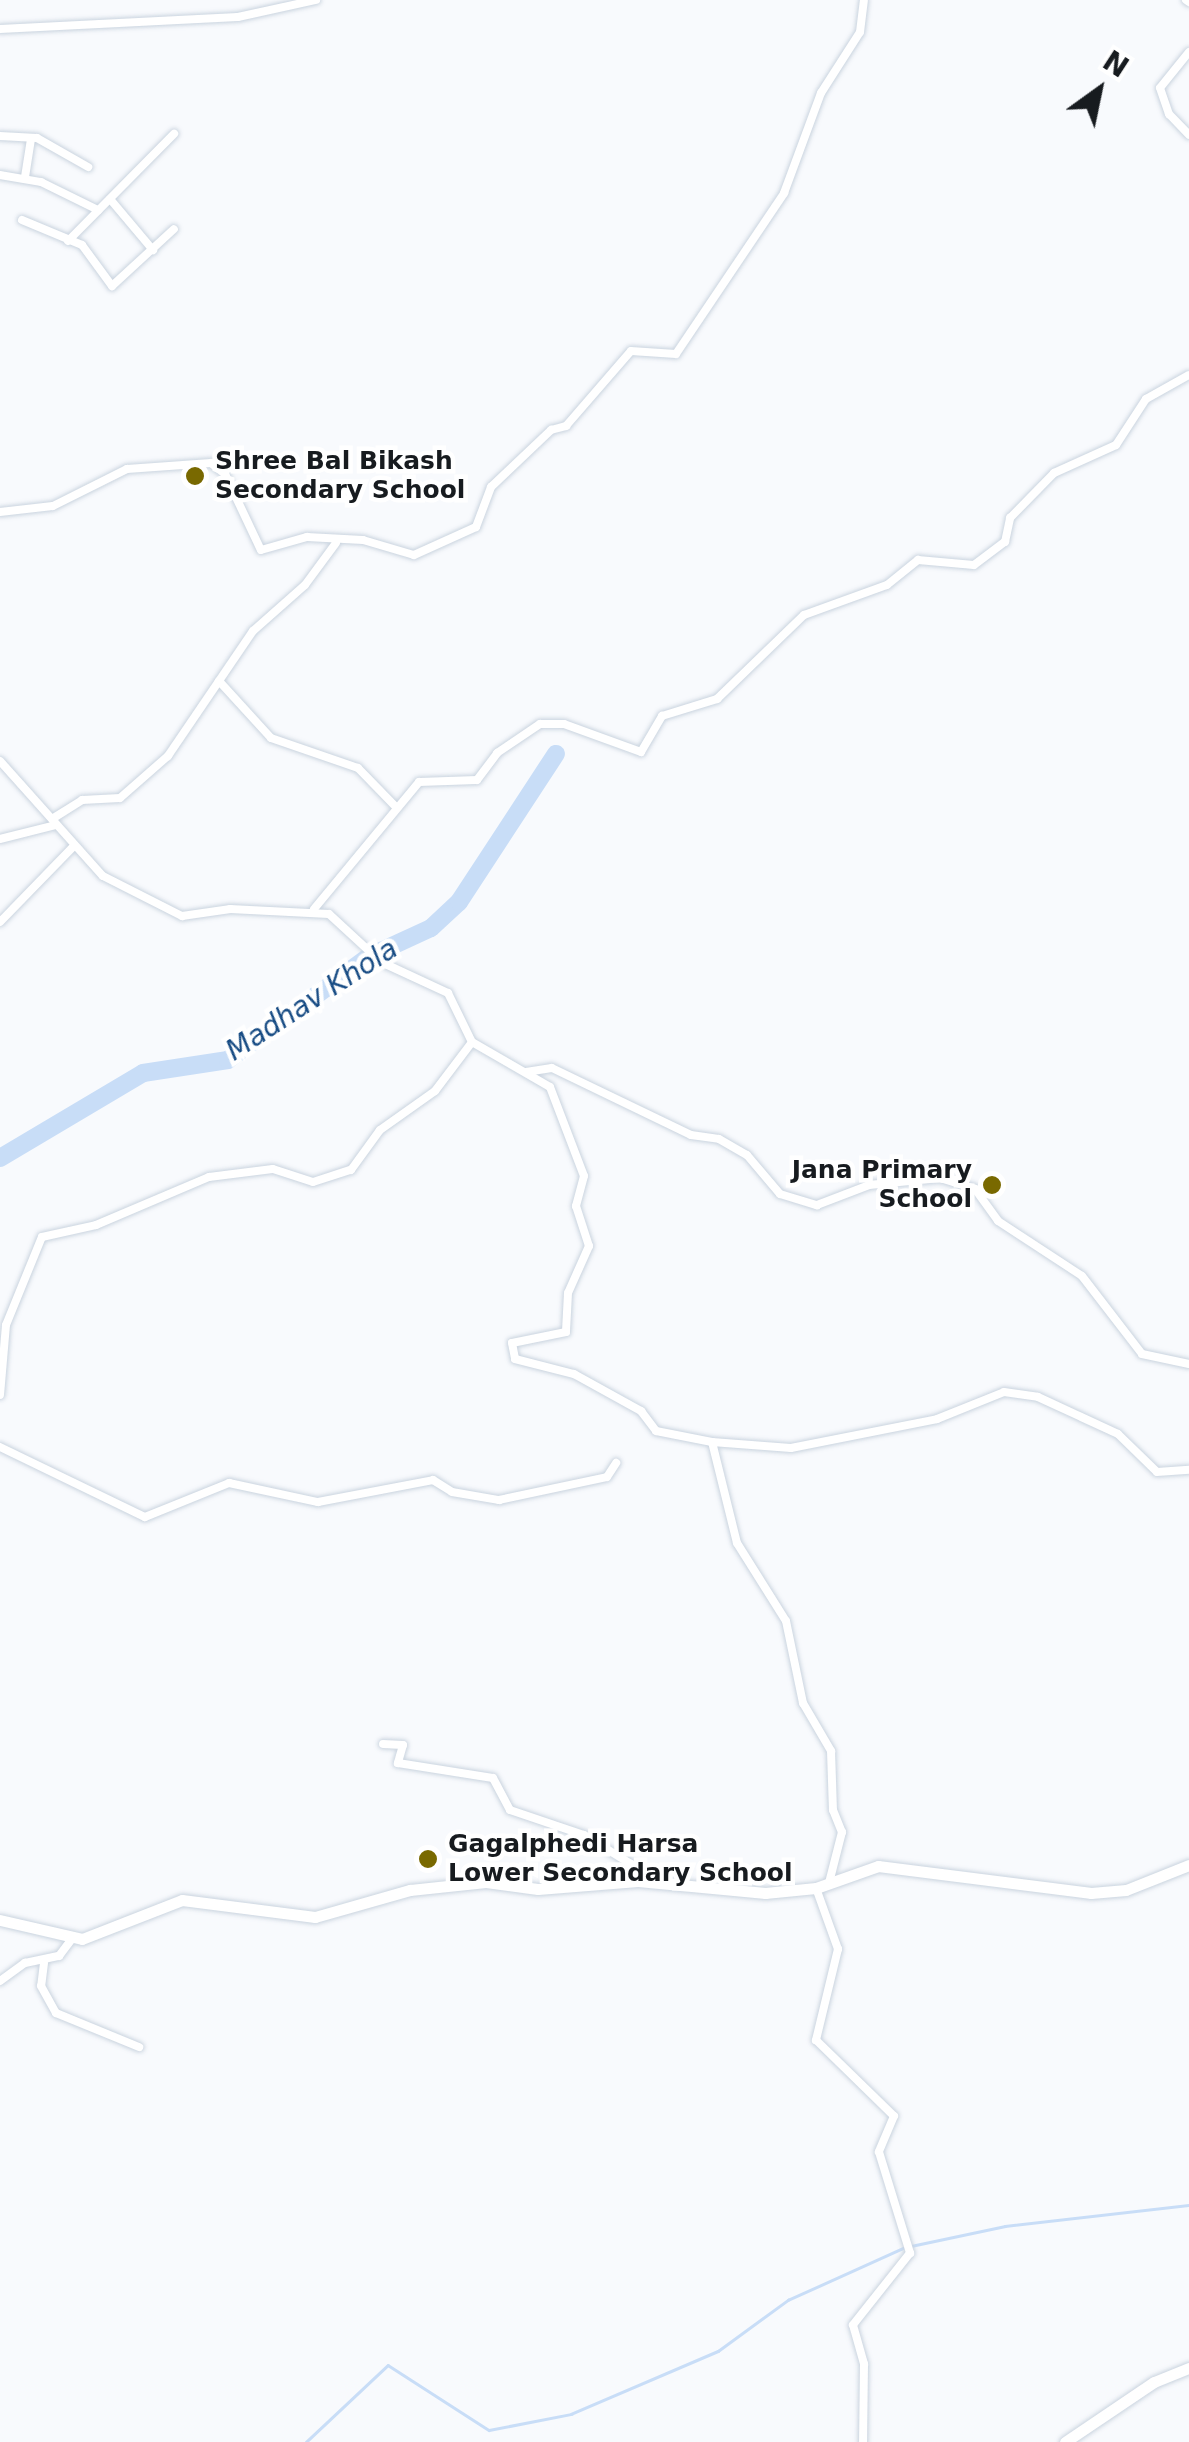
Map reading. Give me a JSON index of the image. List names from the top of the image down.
{
  "water": ["Madhav Khola"],
  "places": ["Shree Bal Bikash Secondary School", "Jana Primary School", "Gagalphedi Harsa Lower Secondary School"],
  "north": "top right"
}
